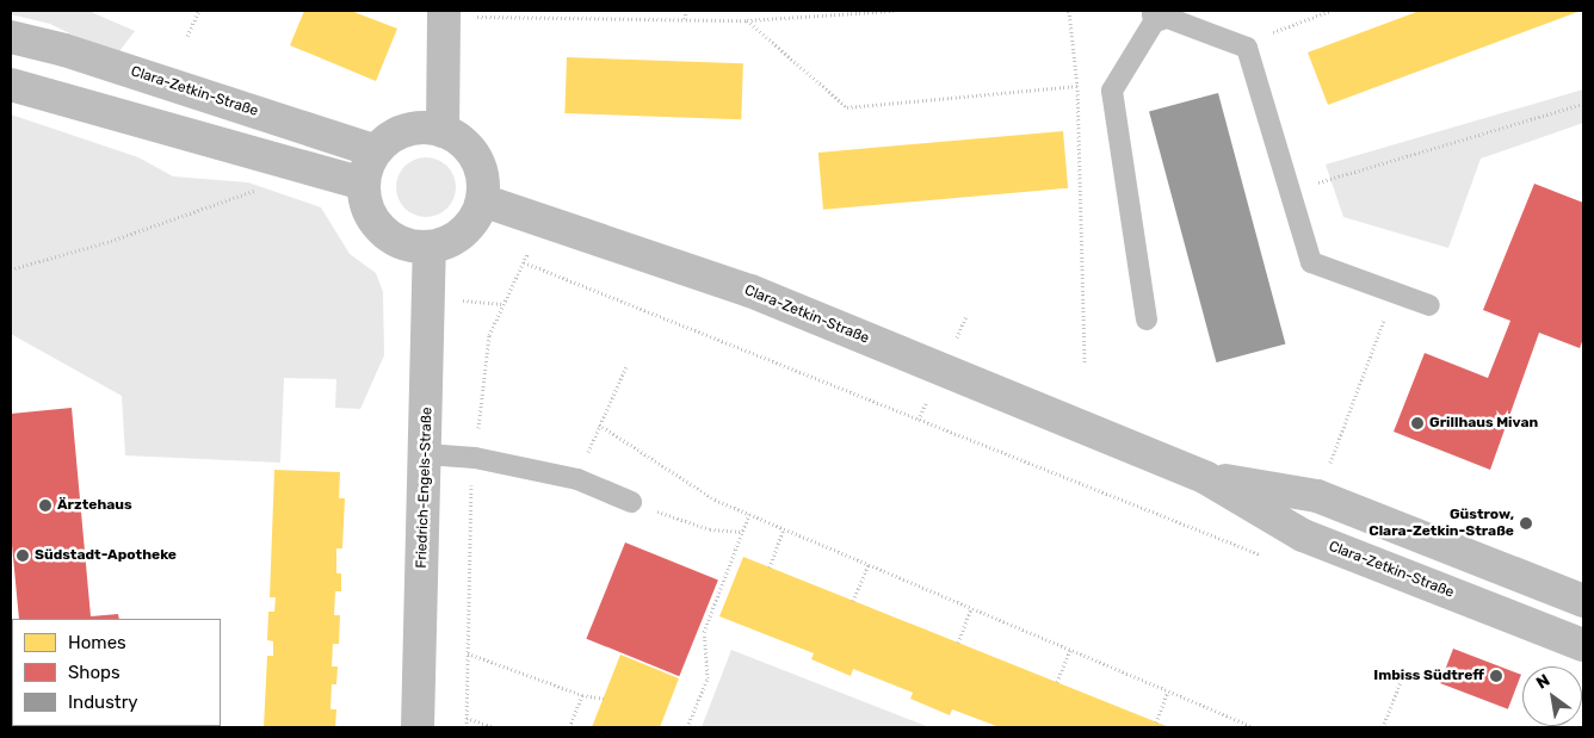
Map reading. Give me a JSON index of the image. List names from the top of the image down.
{
  "streets": {
    "street": ["Clara-Zetkin-Straße", "Friedrich-Engels-Straße"]
  },
  "crossings": [
    ["Clara-Zetkin-Straße", "Friedrich-Engels-Straße"]
  ],
  "places": [
    "Grillhaus Mivan",
    "Ärztehaus",
    "Güstrow, Clara-Zetkin-Straße",
    "Südstadt-Apotheke",
    "Imbiss Südtreff"
  ],
  "legend": ["Homes", "Shops", "Industry"],
  "north": "top left"
}
